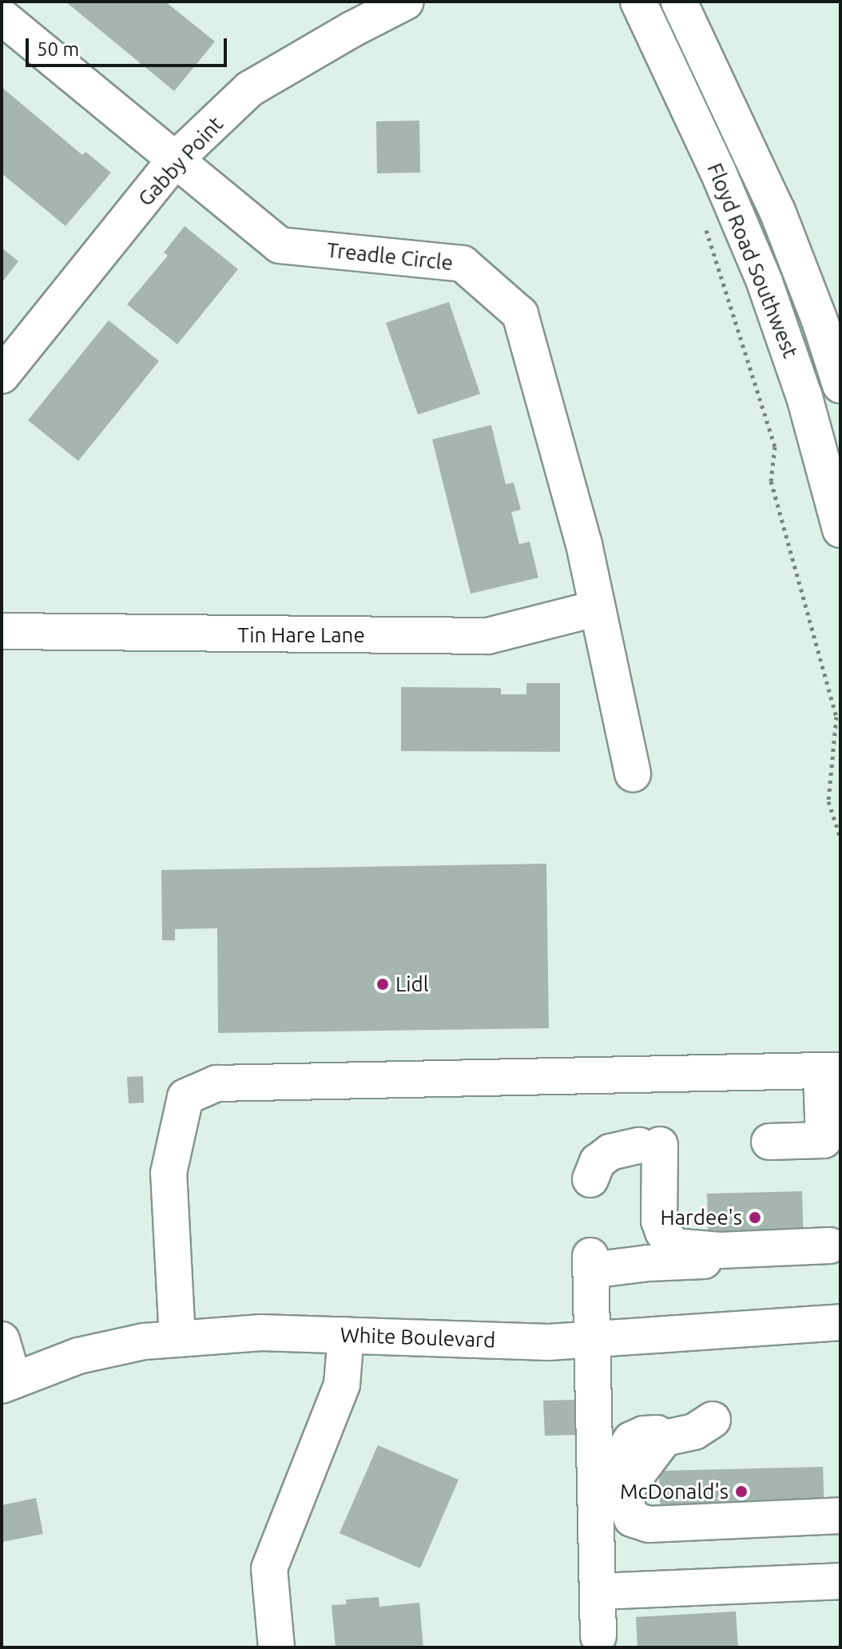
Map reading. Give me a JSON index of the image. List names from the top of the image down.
{
  "streets": {
    "street": [
      "Gabby Point",
      "Treadle Circle",
      "Floyd Road Southwest",
      "Tin Hare Lane",
      "White Boulevard"
    ]
  },
  "crossings": [
    ["Gabby Point", "Treadle Circle"],
    ["Treadle Circle", "Tin Hare Lane"]
  ],
  "places": ["Lidl", "Hardee's", "McDonald's"],
  "scale_bar": "50 m"
}
